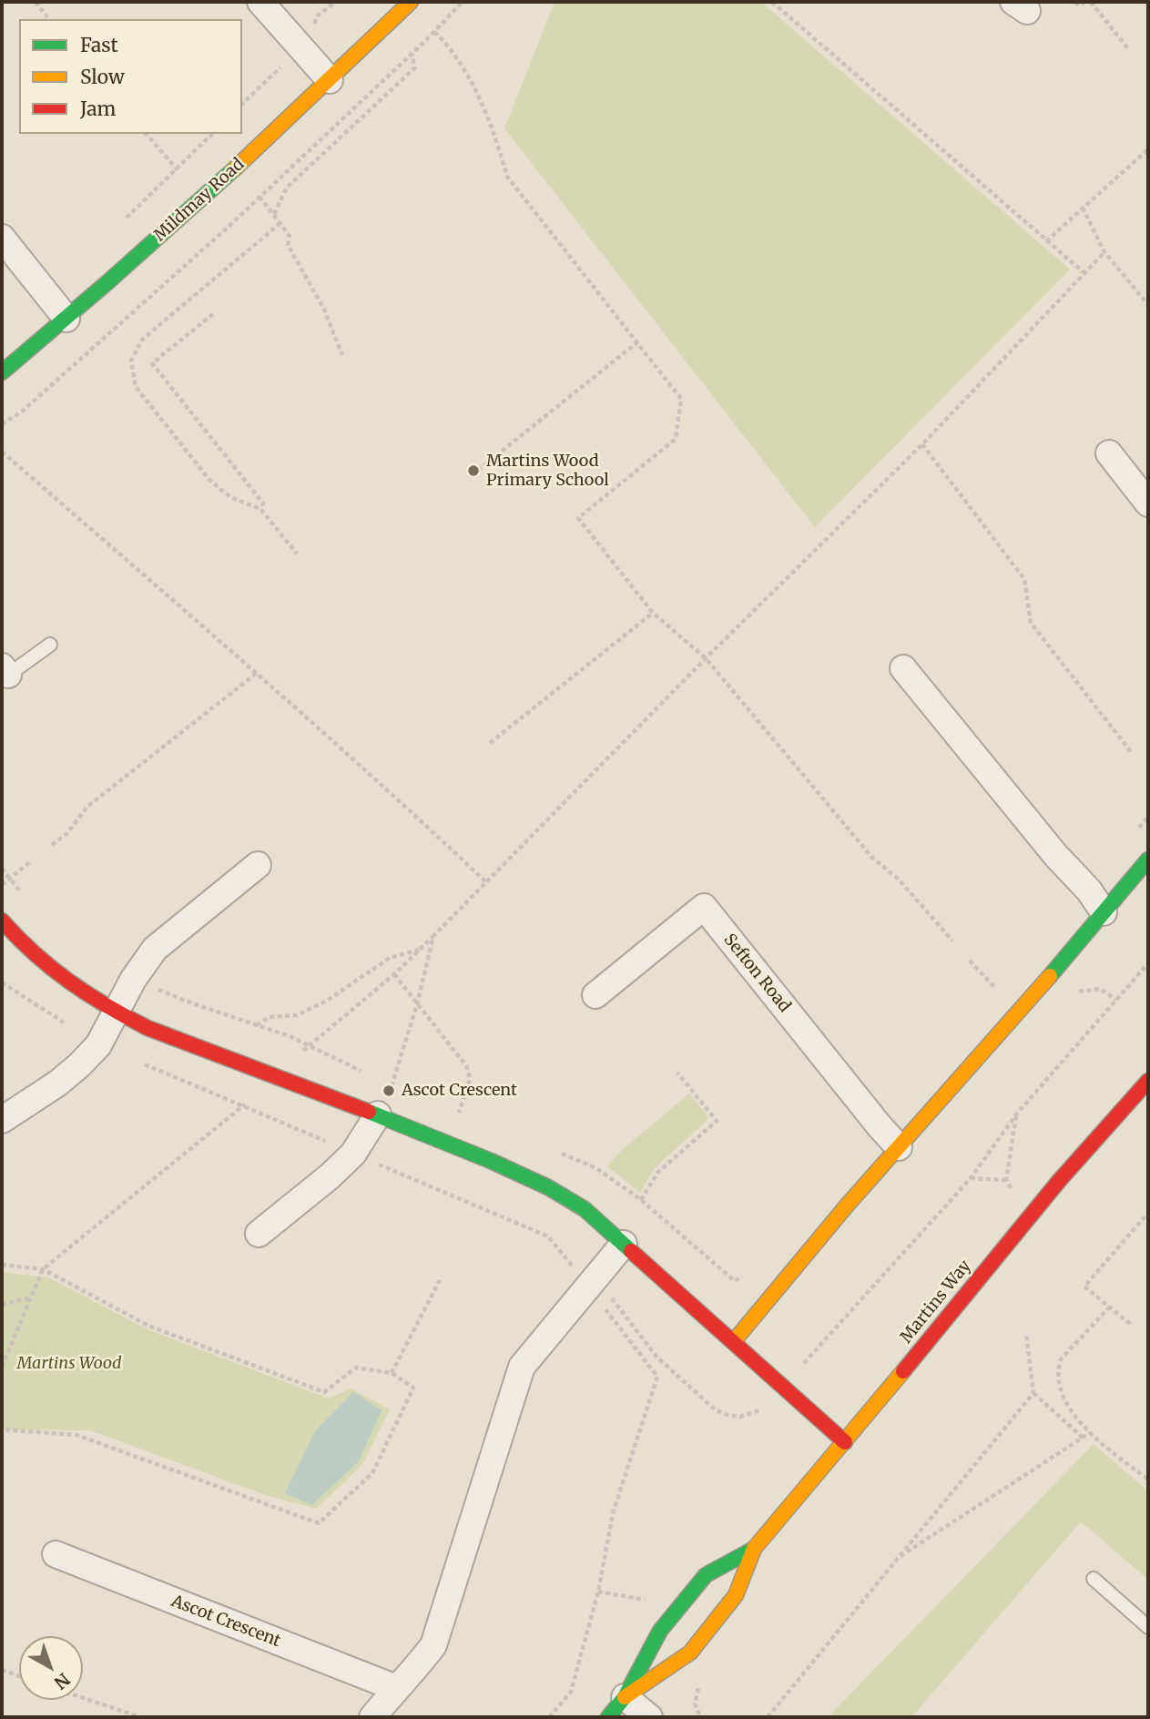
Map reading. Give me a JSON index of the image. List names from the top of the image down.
{
  "streets": {
    "street": [
      "Mildmay Road",
      "Sefton Road",
      "Martins Way",
      "Ascot Crescent"
    ]
  },
  "parks": ["Martins Wood"],
  "places": ["Martins Wood Primary School", "Ascot Crescent"],
  "legend": ["Fast", "Slow", "Jam"],
  "north": "bottom right"
}
